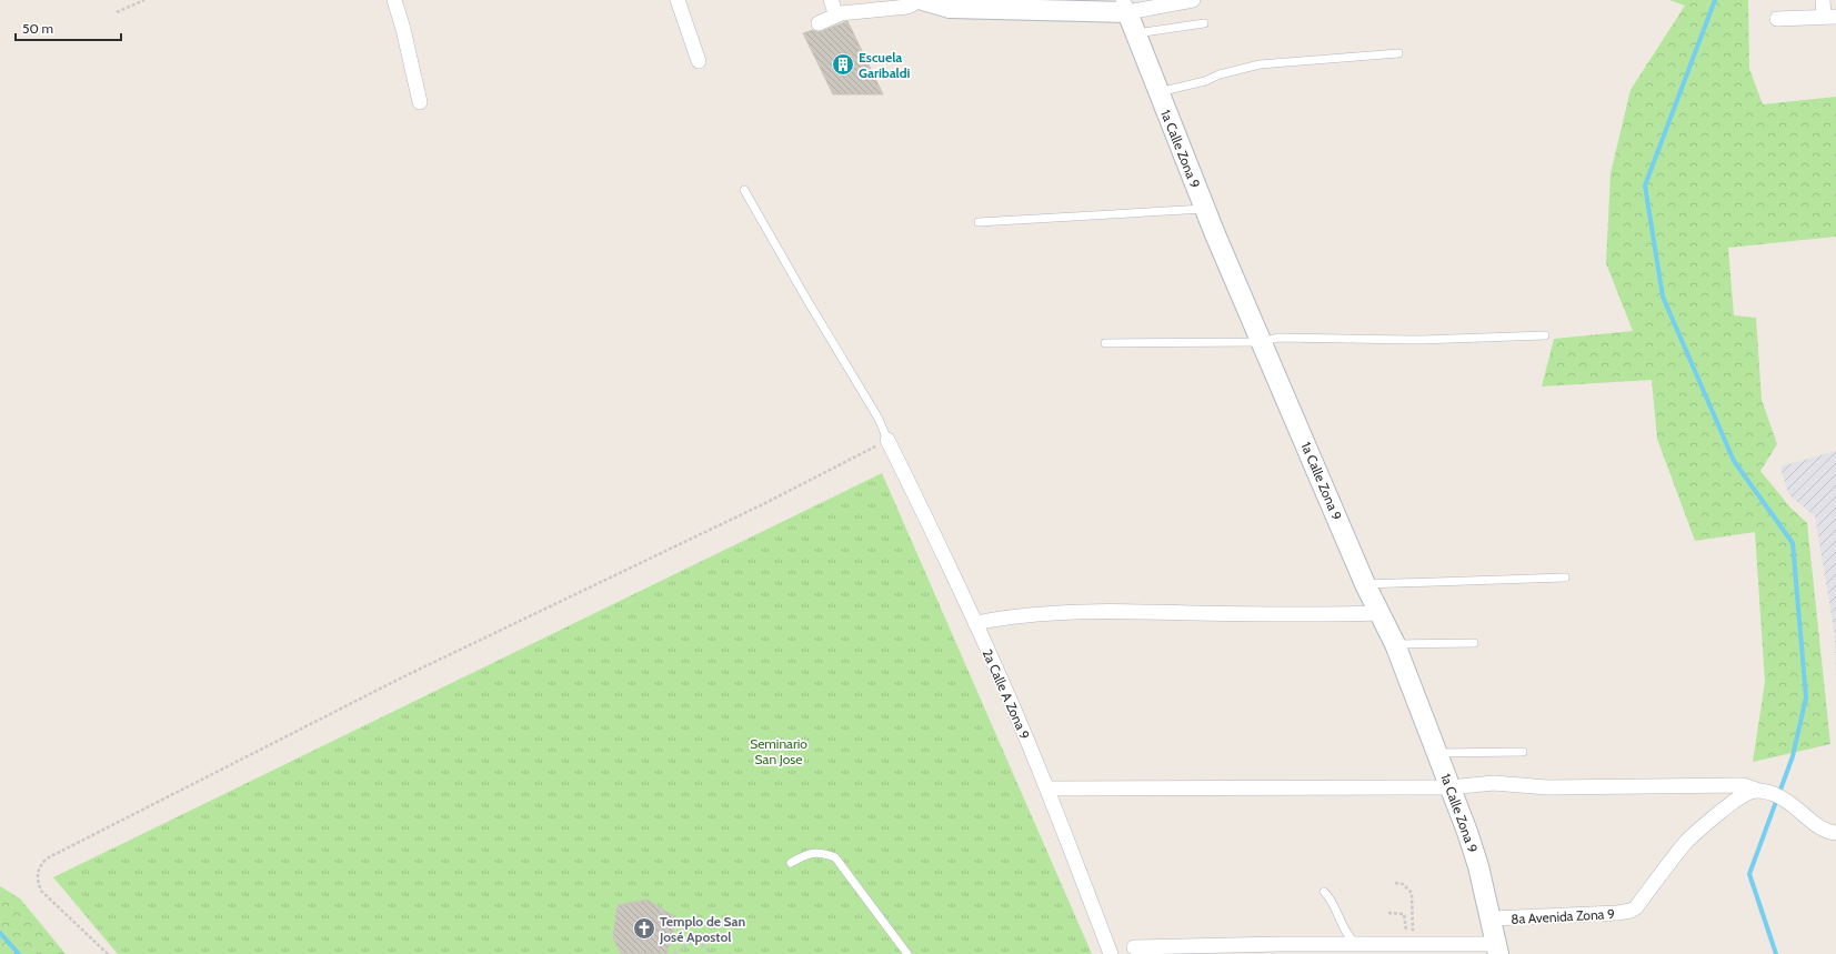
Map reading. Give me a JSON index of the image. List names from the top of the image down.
{
  "streets": {
    "street": ["1a Calle Zona 9", "2a Calle A Zona 9", "8a Avenida Zona 9"]
  },
  "crossings": [
    ["1a Calle Zona 9", "8a Avenida Zona 9"]
  ],
  "parks": ["Seminario San Jose"],
  "places": {
    "building": ["Escuela Garibaldi"],
    "church": ["Templo de San José Apostol"]
  },
  "scale_bar": "50 m"
}
